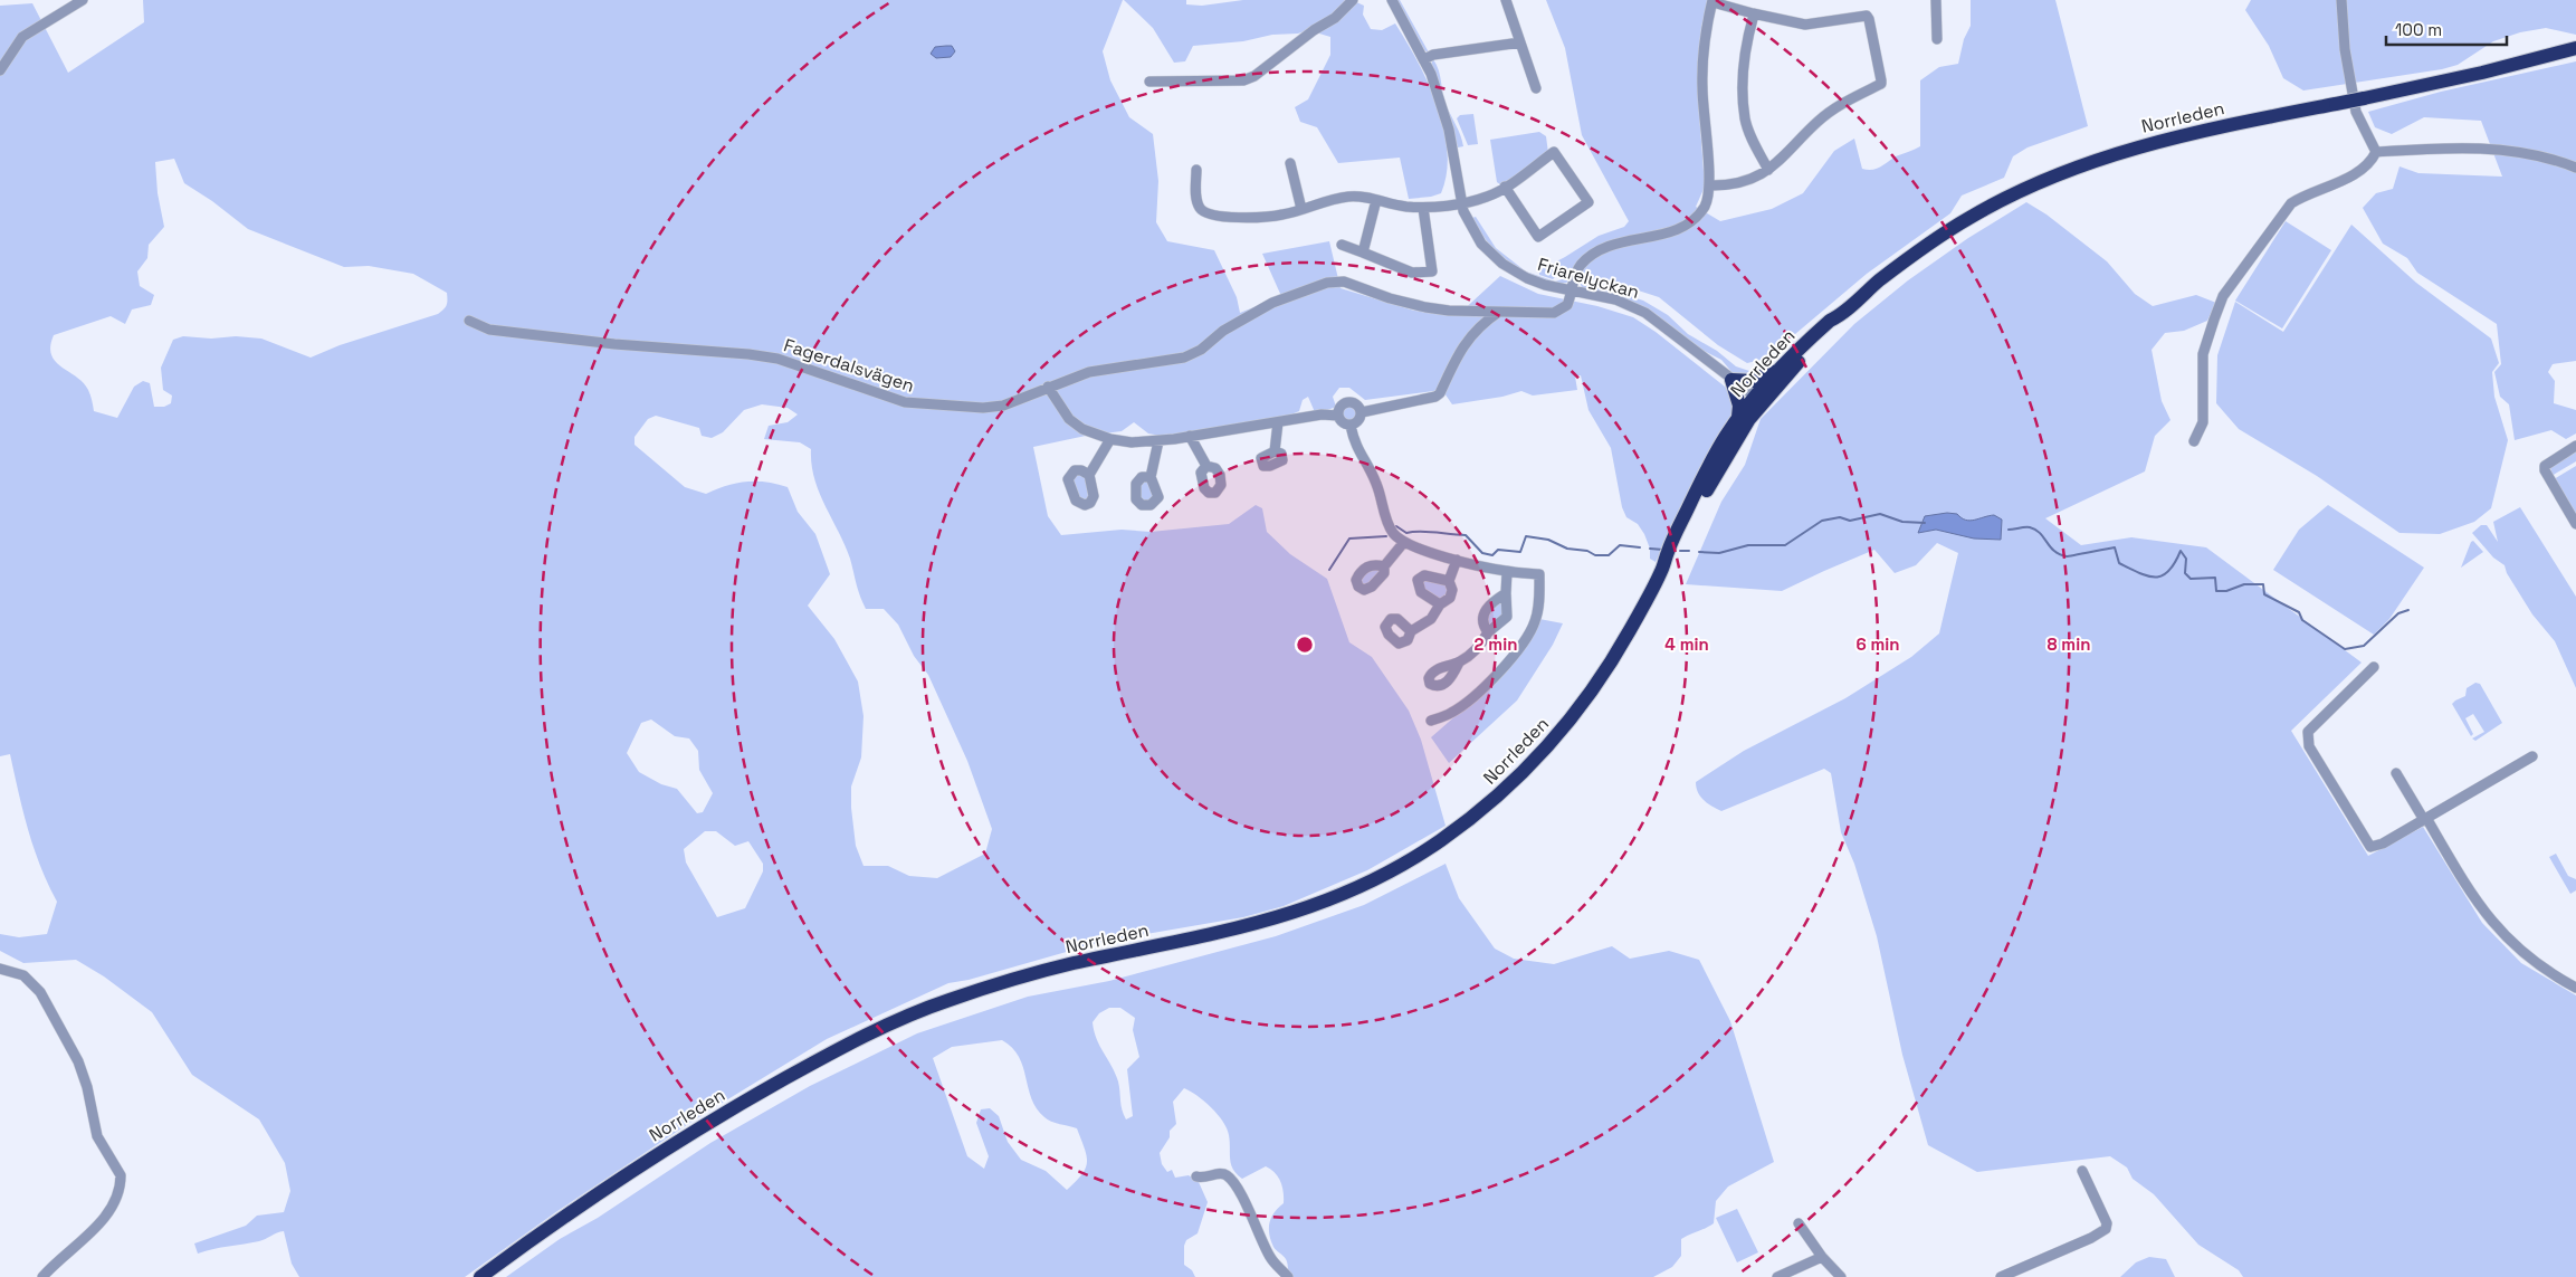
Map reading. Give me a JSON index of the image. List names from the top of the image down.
{
  "streets": {
    "highway": ["Norrleden"],
    "street": ["Friarelyckan", "Fagerdalsvägen"]
  },
  "crossings": [
    ["Norrleden", "Friarelyckan"],
    ["Friarelyckan", "Fagerdalsvägen"]
  ],
  "scale_bar": "100 m",
  "rings": [
    "2 min",
    "4 min",
    "6 min",
    "8 min"
  ]
}
